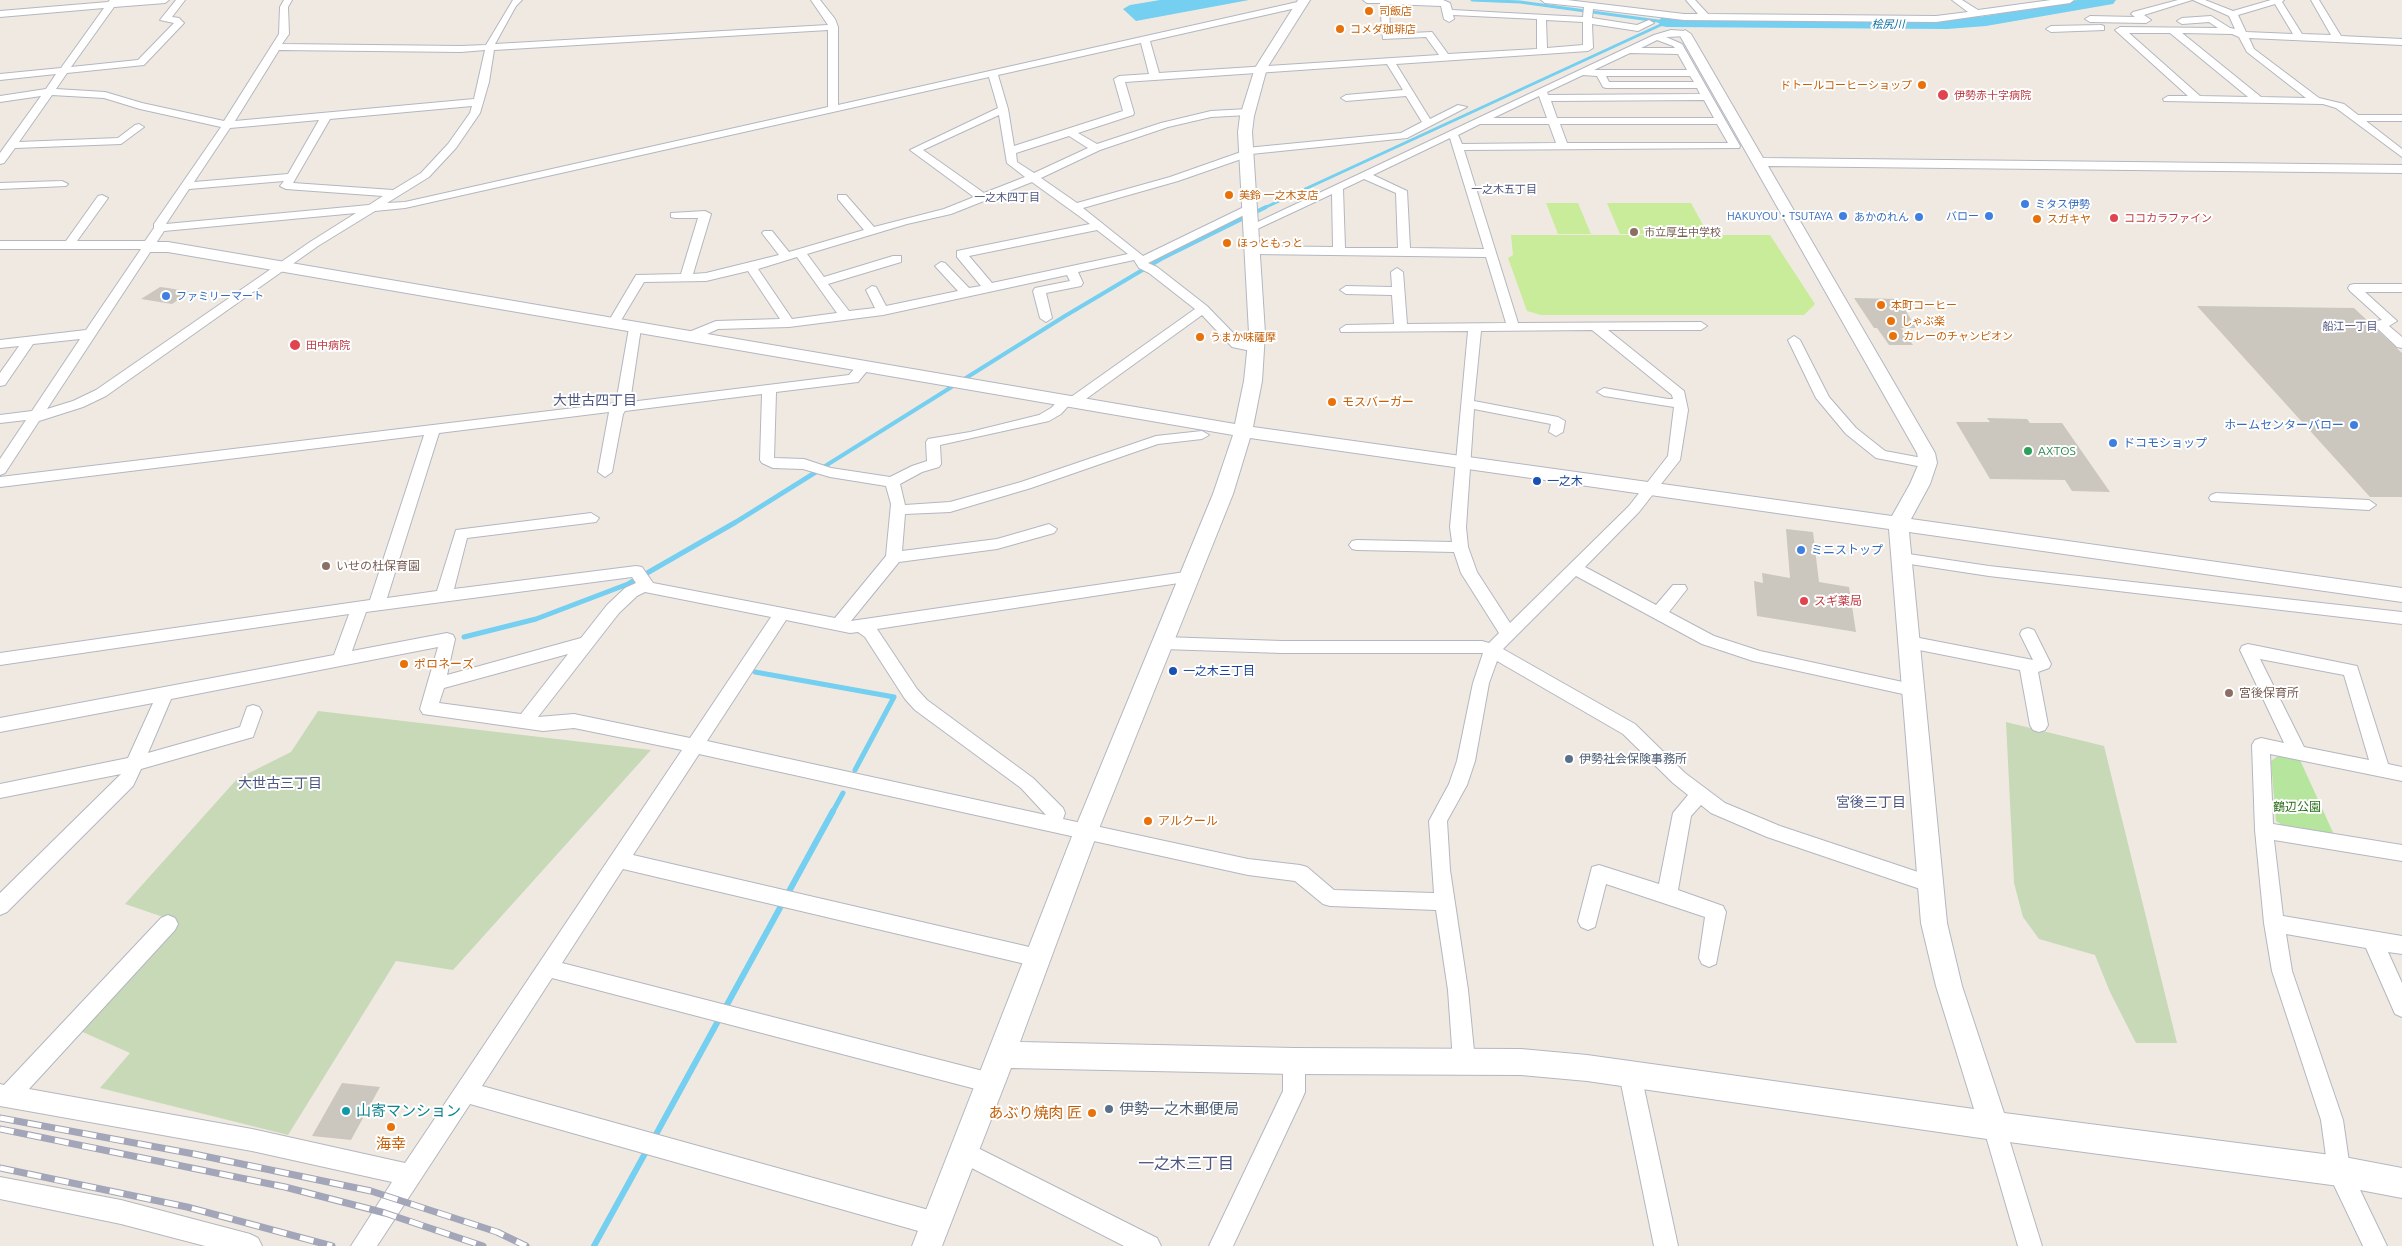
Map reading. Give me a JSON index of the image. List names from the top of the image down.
{
  "districts": [
    "一之木五丁目",
    "一之木四丁目",
    "船江一丁目",
    "大世古四丁目",
    "大世古三丁目",
    "宮後三丁目",
    "一之木三丁目"
  ],
  "water": ["桧尻川"],
  "parks": ["鶴辺公園"],
  "places": [
    "司飯店",
    "コメダ珈琲店",
    "ドトールコーヒーショップ",
    "伊勢赤十字病院",
    "美鈴 一之木支店",
    "ミタス伊勢",
    "HAKUYOU・TSUTAYA",
    "バロー",
    "あかのれん",
    "ココカラファイン",
    "スガキヤ",
    "市立厚生中学校",
    "ほっともっと",
    "ファミリーマート",
    "本町コーヒー",
    "しゃぶ楽",
    "カレーのチャンピオン",
    "うまか味薩摩",
    "田中病院",
    "モスバーガー",
    "ホームセンターバロー",
    "ドコモショップ",
    "AXTOS",
    "一之木",
    "ミニストップ",
    "いせの杜保育園",
    "スギ薬局",
    "ポロネーズ",
    "一之木三丁目",
    "宮後保育所",
    "伊勢社会保険事務所",
    "アルクール",
    "伊勢一之木郵便局",
    "山寄マンション",
    "あぶり焼肉 匠",
    "海幸"
  ]
}
